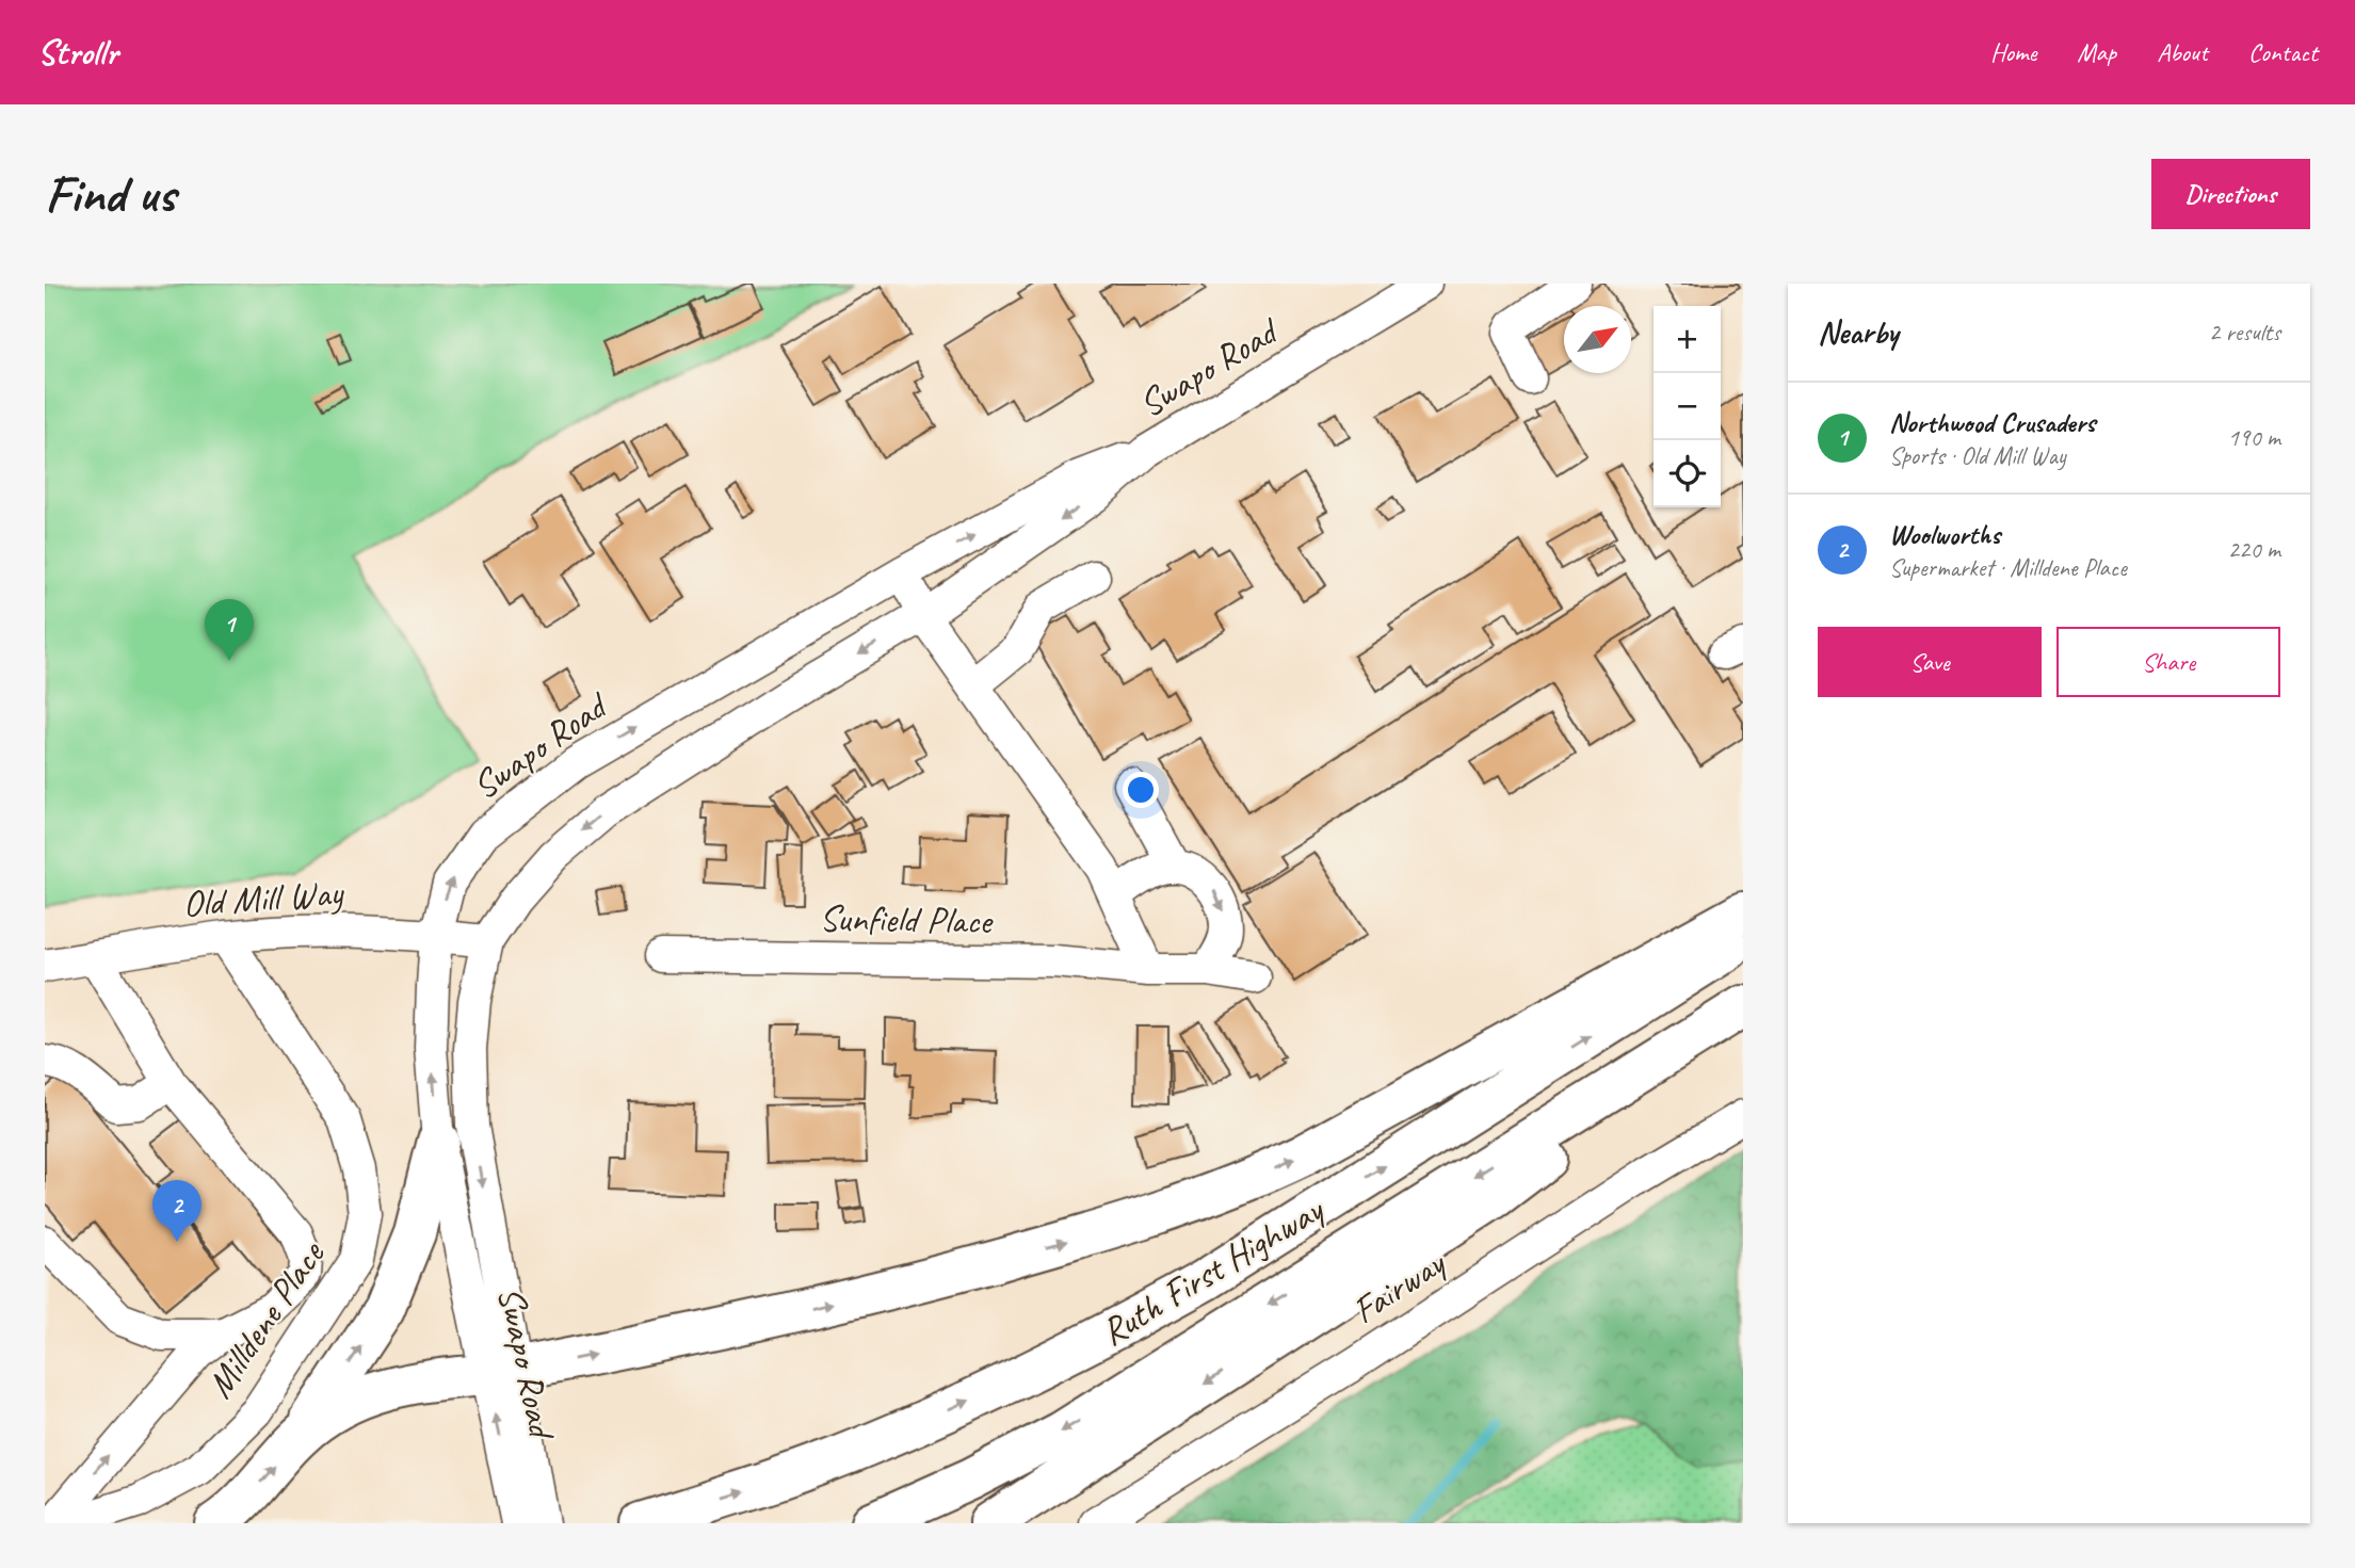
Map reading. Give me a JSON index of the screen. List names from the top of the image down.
{
  "streets": {
    "highway": ["Ruth First Highway"],
    "street": [
      "Swapo Road",
      "Old Mill Way",
      "Sunfield Place",
      "Fairway",
      "Milldene Place"
    ]
  },
  "crossings": [
    ["Swapo Road", "Old Mill Way"],
    ["Old Mill Way", "Milldene Place"]
  ],
  "north": "top right",
  "page": {
    "header": "Strollr",
    "nav": [
      "Home",
      "Map",
      "About",
      "Contact"
    ],
    "buttons": [
      "Directions",
      ["Save", "Share"]
    ],
    "title": "Find us",
    "heading": ["Nearby", "2 results"],
    "map_buttons": ["+", "−"],
    "list": [
      {
        "mark": "1",
        "name": "Northwood Crusaders",
        "note": "Sports · Old Mill Way",
        "value": "190 m"
      },
      {
        "mark": "2",
        "name": "Woolworths",
        "note": "Supermarket · Milldene Place",
        "value": "220 m"
      }
    ],
    "pins": ["1", "2"]
  }
}
